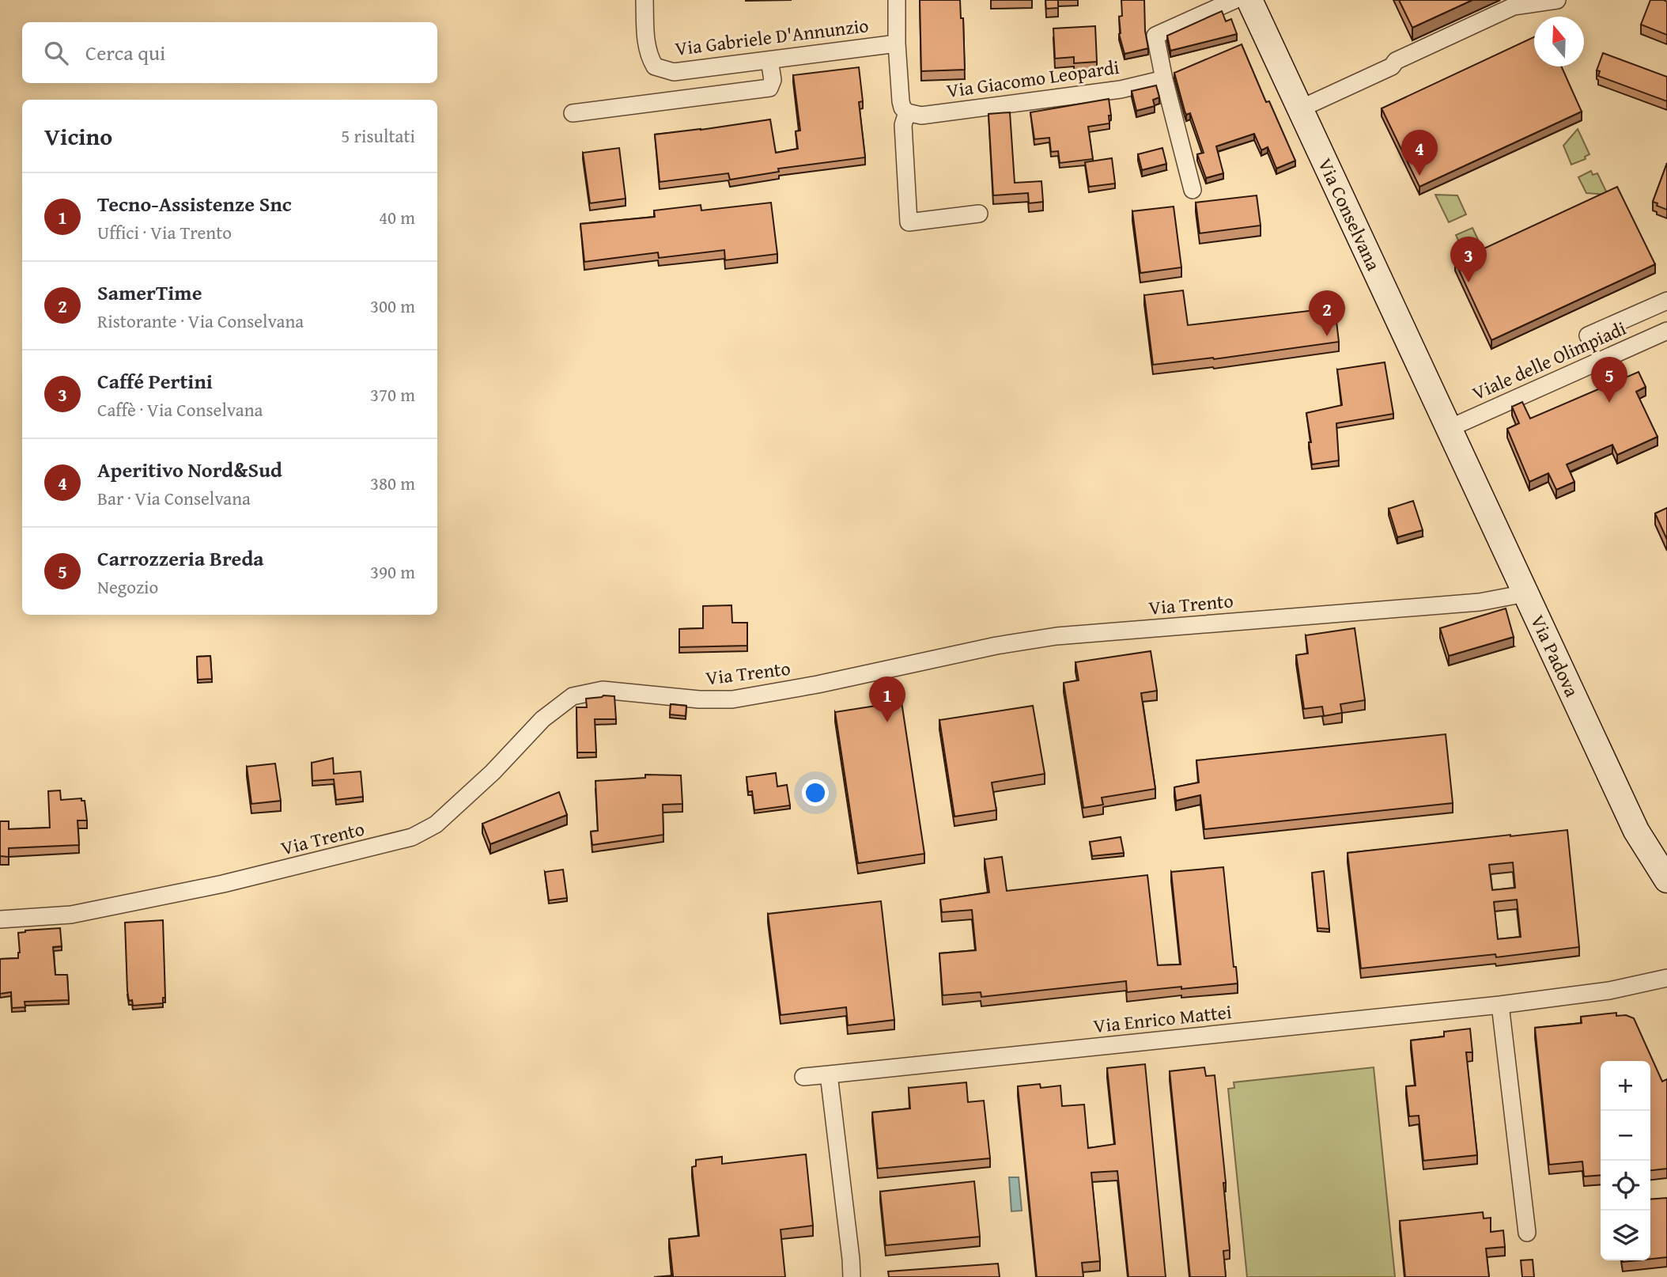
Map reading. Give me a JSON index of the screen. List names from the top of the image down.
{
  "streets": {
    "main road": ["Via Conselvana", "Via Padova"],
    "street": [
      "Via Gabriele D'Annunzio",
      "Via Giacomo Leopardi",
      "Viale delle Olimpiadi",
      "Via Trento",
      "Via Enrico Mattei"
    ]
  },
  "crossings": [
    ["Via Conselvana", "Viale delle Olimpiadi"],
    ["Via Conselvana", "Via Padova"],
    ["Viale delle Olimpiadi", "Via Padova"],
    ["Via Trento", "Via Padova"]
  ],
  "north": "top",
  "page": {
    "search": "Cerca qui",
    "heading": ["Vicino", "5 risultati"],
    "pins": [
      "4",
      "3",
      "2",
      "5",
      "1"
    ],
    "list": [
      {
        "mark": "1",
        "name": "Tecno-Assistenze Snc",
        "note": "Uffici · Via Trento",
        "value": "40 m"
      },
      {
        "mark": "2",
        "name": "SamerTime",
        "note": "Ristorante · Via Conselvana",
        "value": "300 m"
      },
      {
        "mark": "3",
        "name": "Caffé Pertini",
        "note": "Caffè · Via Conselvana",
        "value": "370 m"
      },
      {
        "mark": "4",
        "name": "Aperitivo Nord&Sud",
        "note": "Bar · Via Conselvana",
        "value": "380 m"
      },
      {
        "mark": "5",
        "name": "Carrozzeria Breda",
        "note": "Negozio",
        "value": "390 m"
      }
    ],
    "map_buttons": ["+", "−"]
  }
}
